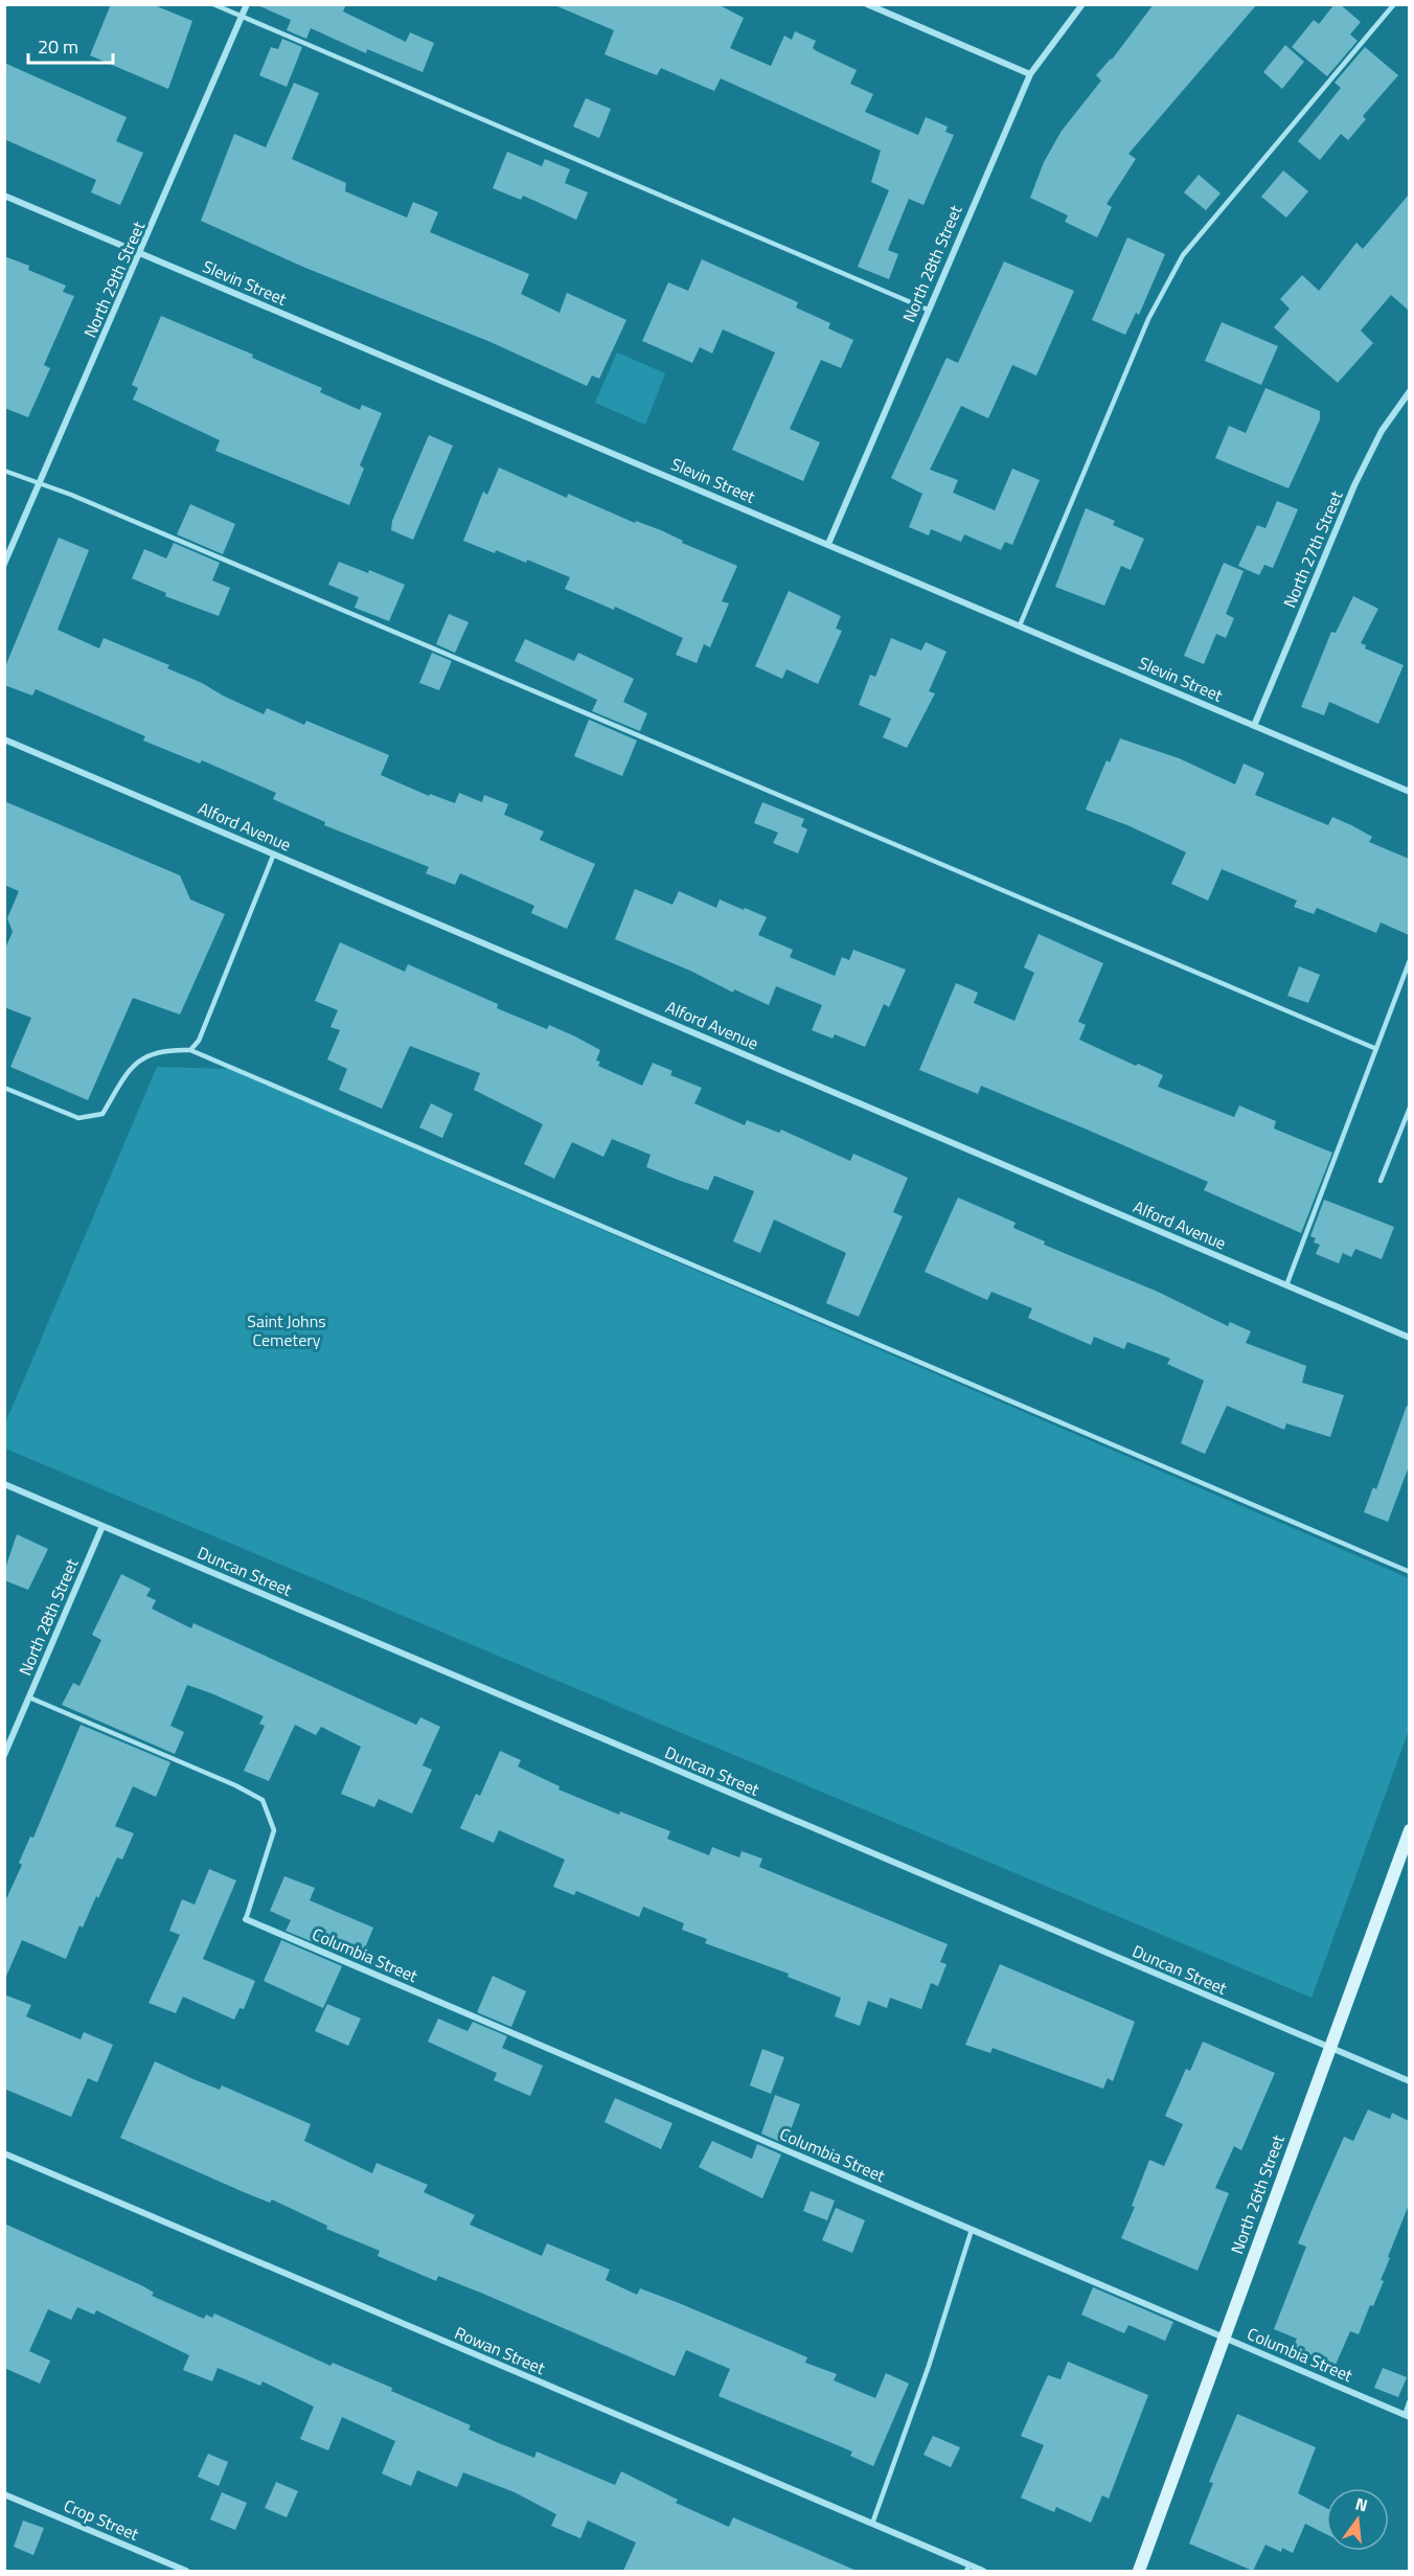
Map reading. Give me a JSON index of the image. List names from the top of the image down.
{
  "streets": {
    "street": [
      "North 28th Street",
      "North 29th Street",
      "Slevin Street",
      "North 27th Street",
      "Alford Avenue",
      "Duncan Street",
      "Columbia Street",
      "North 26th Street",
      "Rowan Street",
      "Crop Street"
    ]
  },
  "crossings": [
    ["North 28th Street", "Slevin Street"],
    ["North 28th Street", "Duncan Street"],
    ["North 29th Street", "Slevin Street"],
    ["Slevin Street", "North 27th Street"],
    ["Duncan Street", "North 26th Street"],
    ["Columbia Street", "North 26th Street"]
  ],
  "parks": ["Saint Johns Cemetery"],
  "scale_bar": "20 m",
  "north": "top"
}
